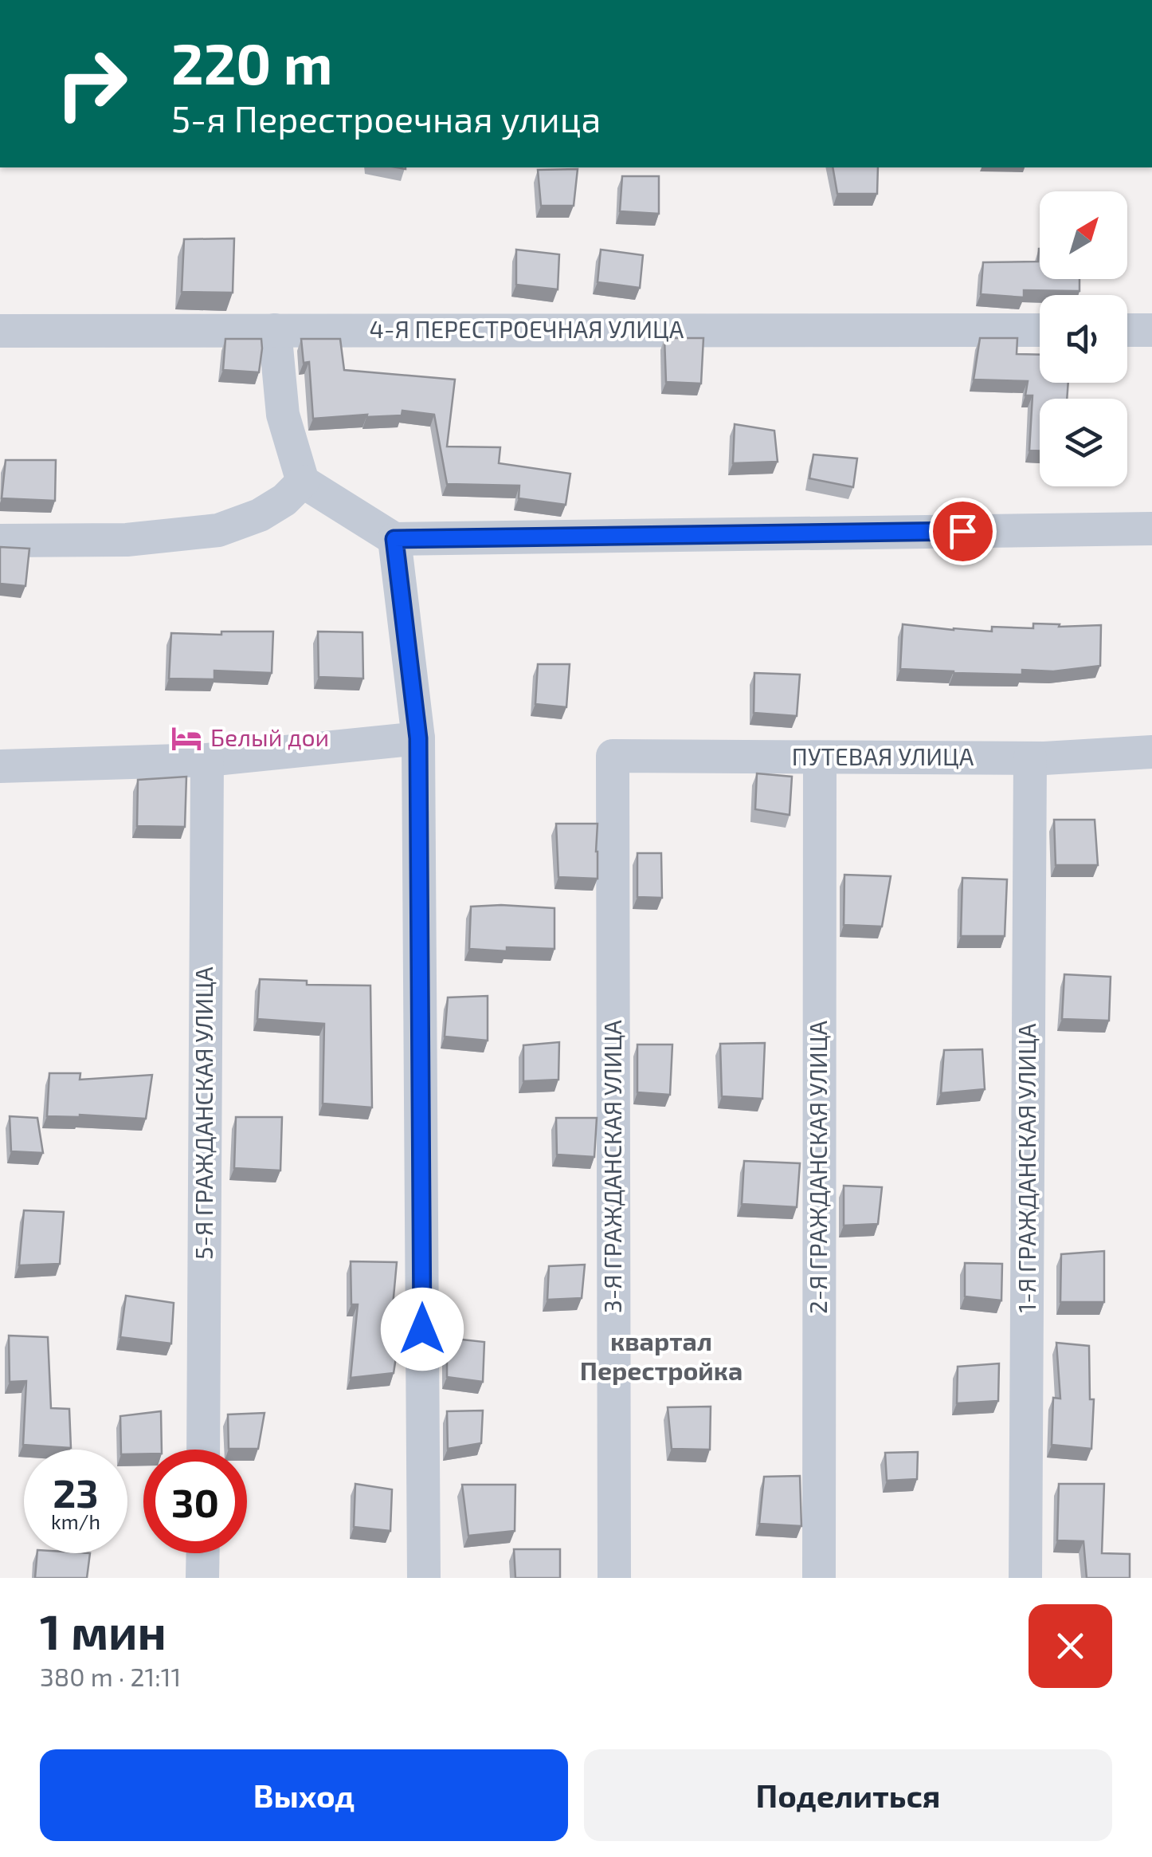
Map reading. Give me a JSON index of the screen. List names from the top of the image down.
{
  "streets": {
    "street": [
      "4-Я ПЕРЕСТРОЕЧНАЯ УЛИЦА",
      "ПУТЕВАЯ УЛИЦА",
      "5-Я ГРАЖДАНСКАЯ УЛИЦА",
      "3-Я ГРАЖДАНСКАЯ УЛИЦА",
      "2-Я ГРАЖДАНСКАЯ УЛИЦА",
      "1-Я ГРАЖДАНСКАЯ УЛИЦА"
    ]
  },
  "crossings": [
    ["ПУТЕВАЯ УЛИЦА", "3-Я ГРАЖДАНСКАЯ УЛИЦА"],
    ["ПУТЕВАЯ УЛИЦА", "2-Я ГРАЖДАНСКАЯ УЛИЦА"],
    ["ПУТЕВАЯ УЛИЦА", "1-Я ГРАЖДАНСКАЯ УЛИЦА"]
  ],
  "districts": ["квартал Перестройка"],
  "places": {
    "hotel": ["Белый дои"]
  },
  "north": "top right",
  "page": {
    "turn": ["220 m", "5-я Перестроечная улица"],
    "speed": "23 km/h",
    "limit": "30",
    "heading": ["1 мин", "380 m · 21:11"],
    "buttons": ["Выход", "Поделиться"]
  }
}
